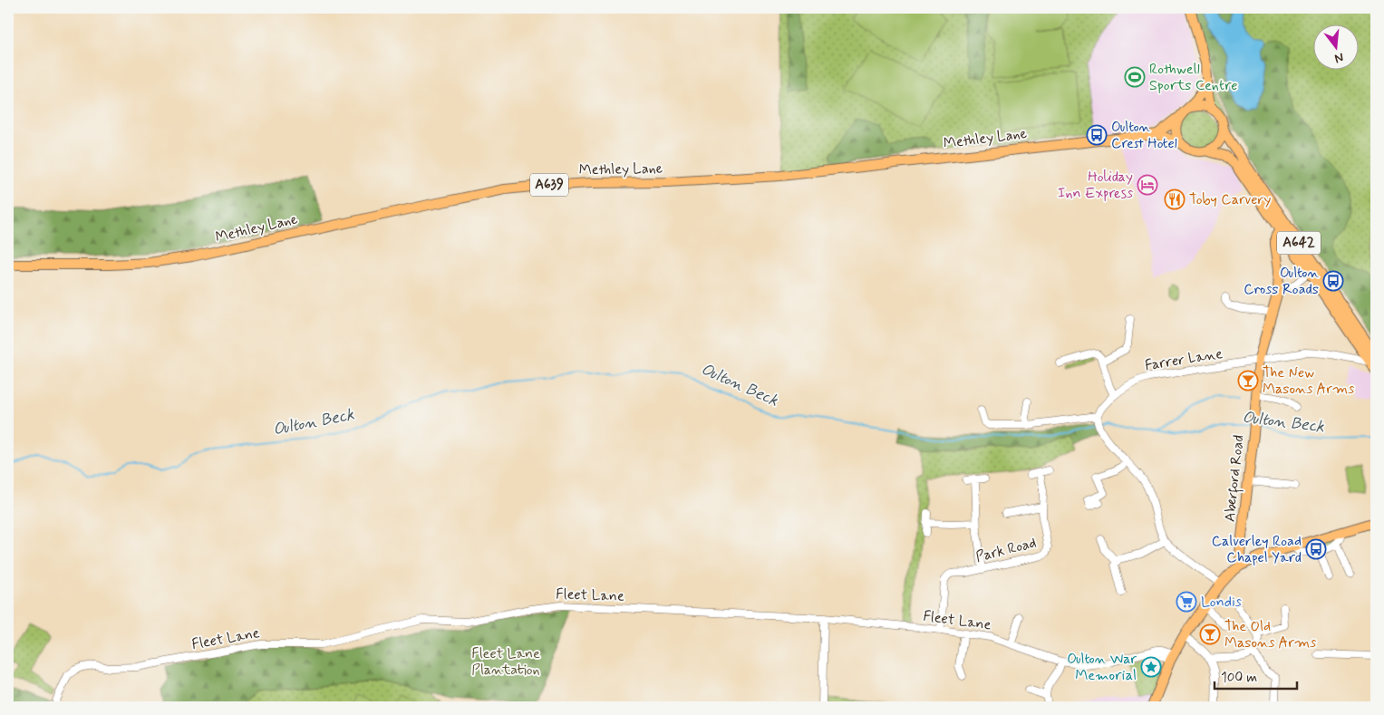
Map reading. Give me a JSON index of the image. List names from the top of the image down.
{
  "streets": {
    "main road": [
      "Methley Lane",
      "A639",
      "A642",
      "Aberford Road"
    ],
    "street": ["Farrer Lane", "Park Road", "Fleet Lane"]
  },
  "crossings": [
    ["Methley Lane", "A642"],
    ["A642", "Farrer Lane"],
    ["A642", "Aberford Road"],
    ["Farrer Lane", "Aberford Road"],
    ["Park Road", "Fleet Lane"]
  ],
  "water": ["Oulton Beck"],
  "parks": ["Fleet Lane Plantation"],
  "places": {
    "sports": ["Rothwell Sports Centre"],
    "bus stop": ["Oulton Crest Hotel", "Oulton Cross Roads", "Calverley Road Chapel Yard"],
    "hotel": ["Holiday Inn Express"],
    "restaurant": ["Toby Carvery"],
    "bar": ["The New Masons Arms", "The Old Masons Arms"],
    "supermarket": ["Londis"],
    "place": ["Oulton War Memorial"]
  },
  "scale_bar": "100 m",
  "north": "bottom"
}
